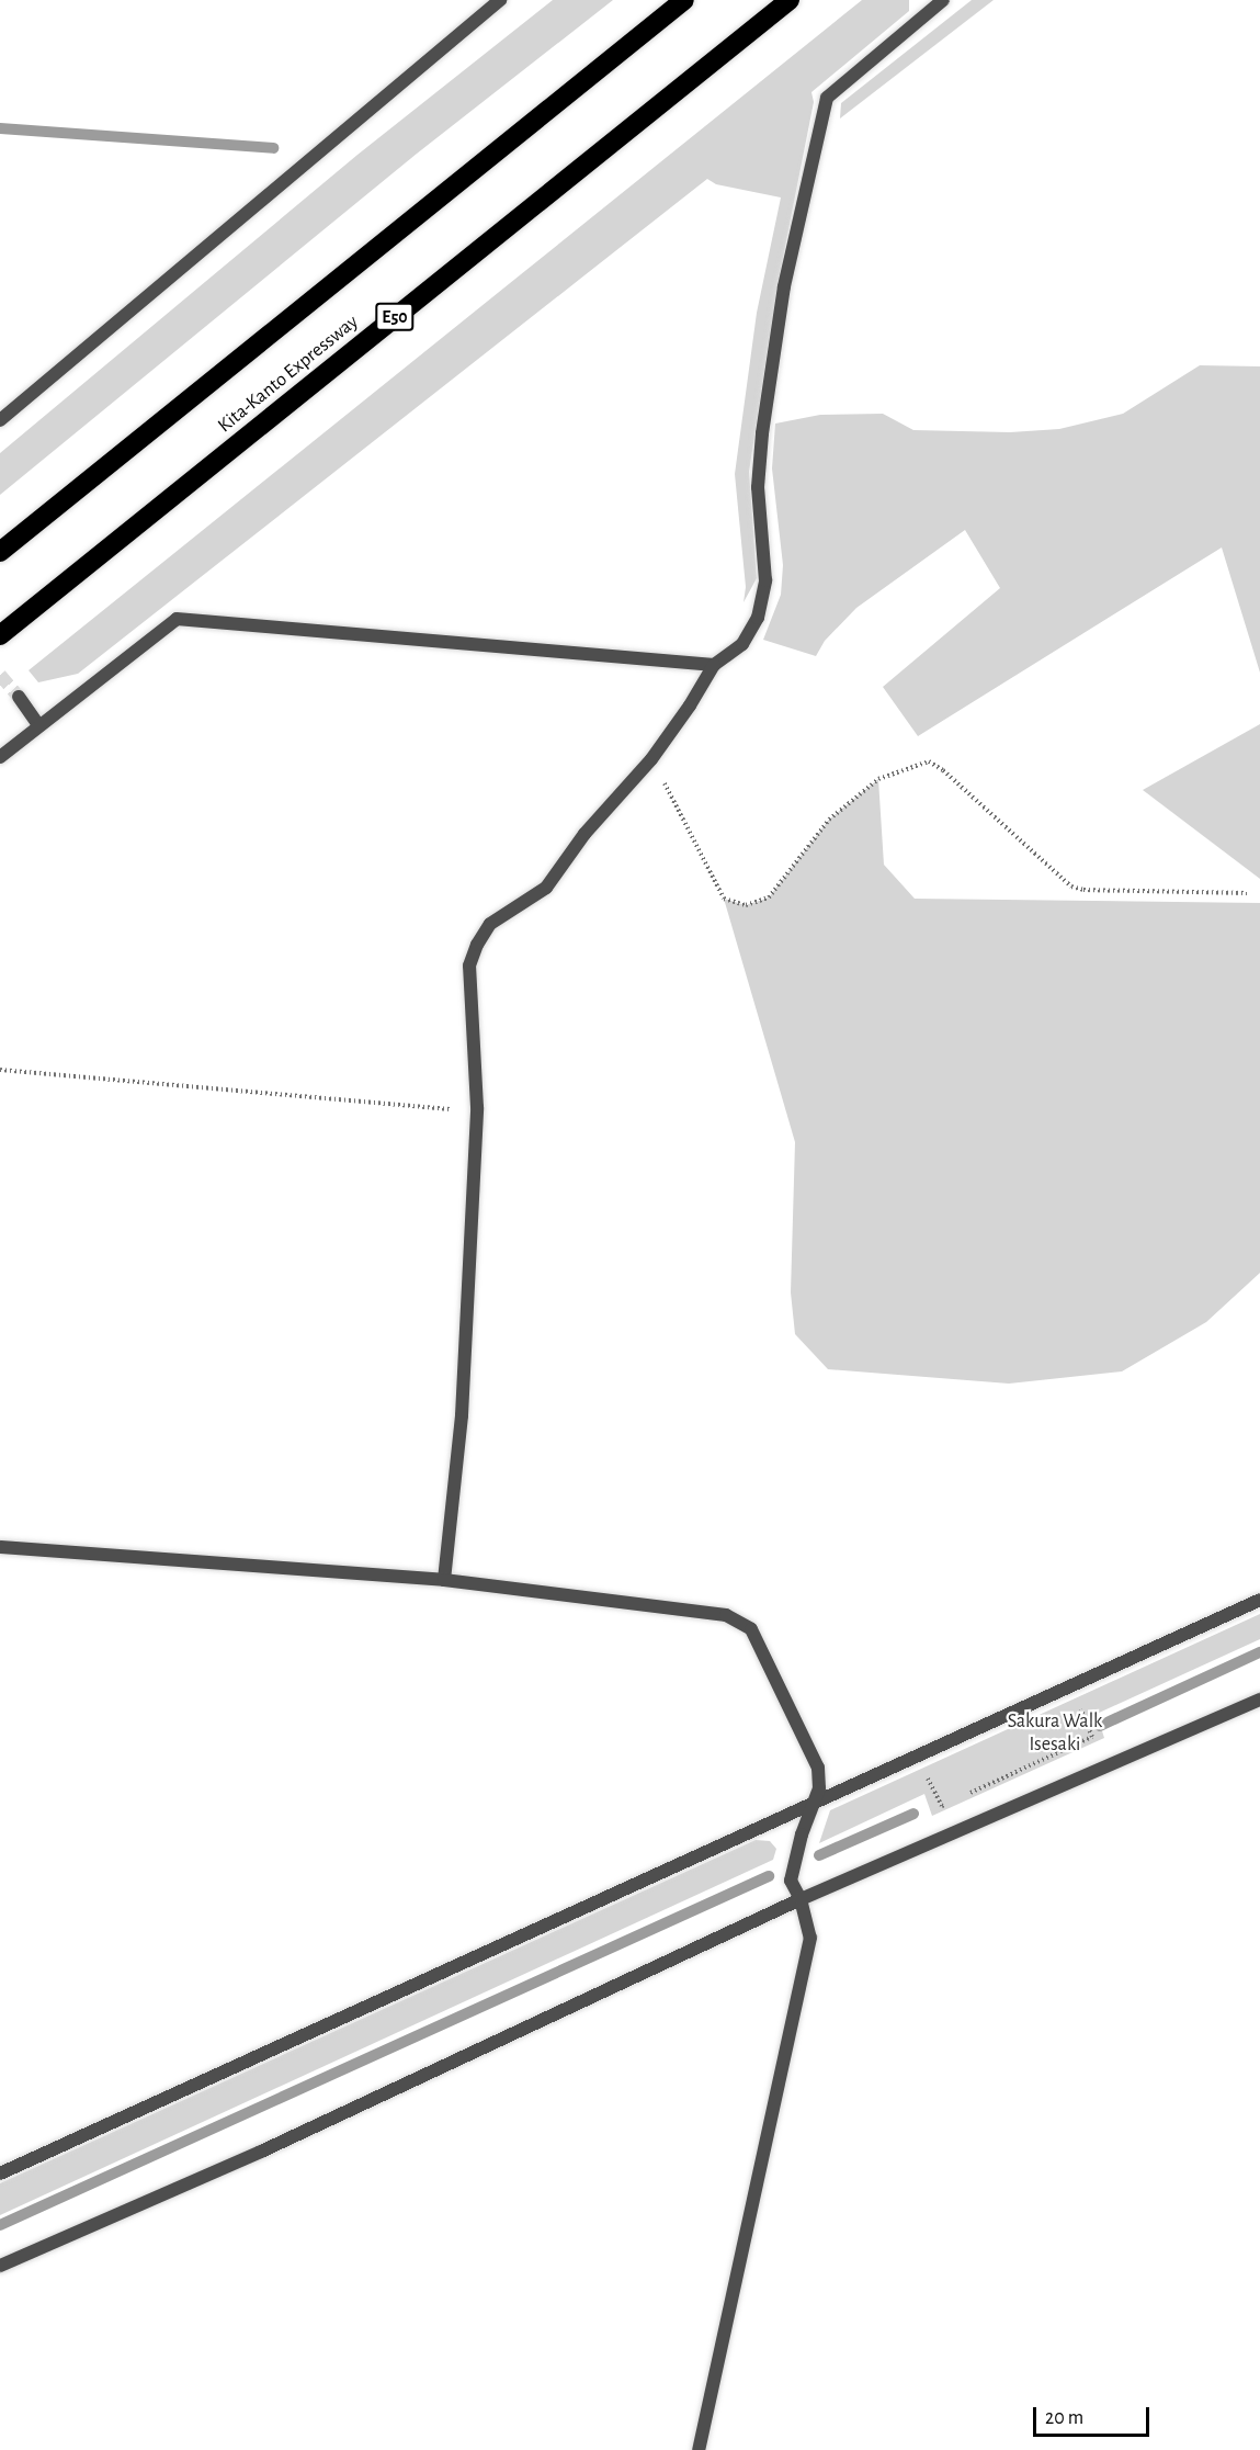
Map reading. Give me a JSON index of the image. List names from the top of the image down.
{
  "streets": {
    "highway": ["E50", "Kita-Kanto Expressway"]
  },
  "parks": ["Sakura Walk Isesaki"],
  "scale_bar": "20 m"
}
